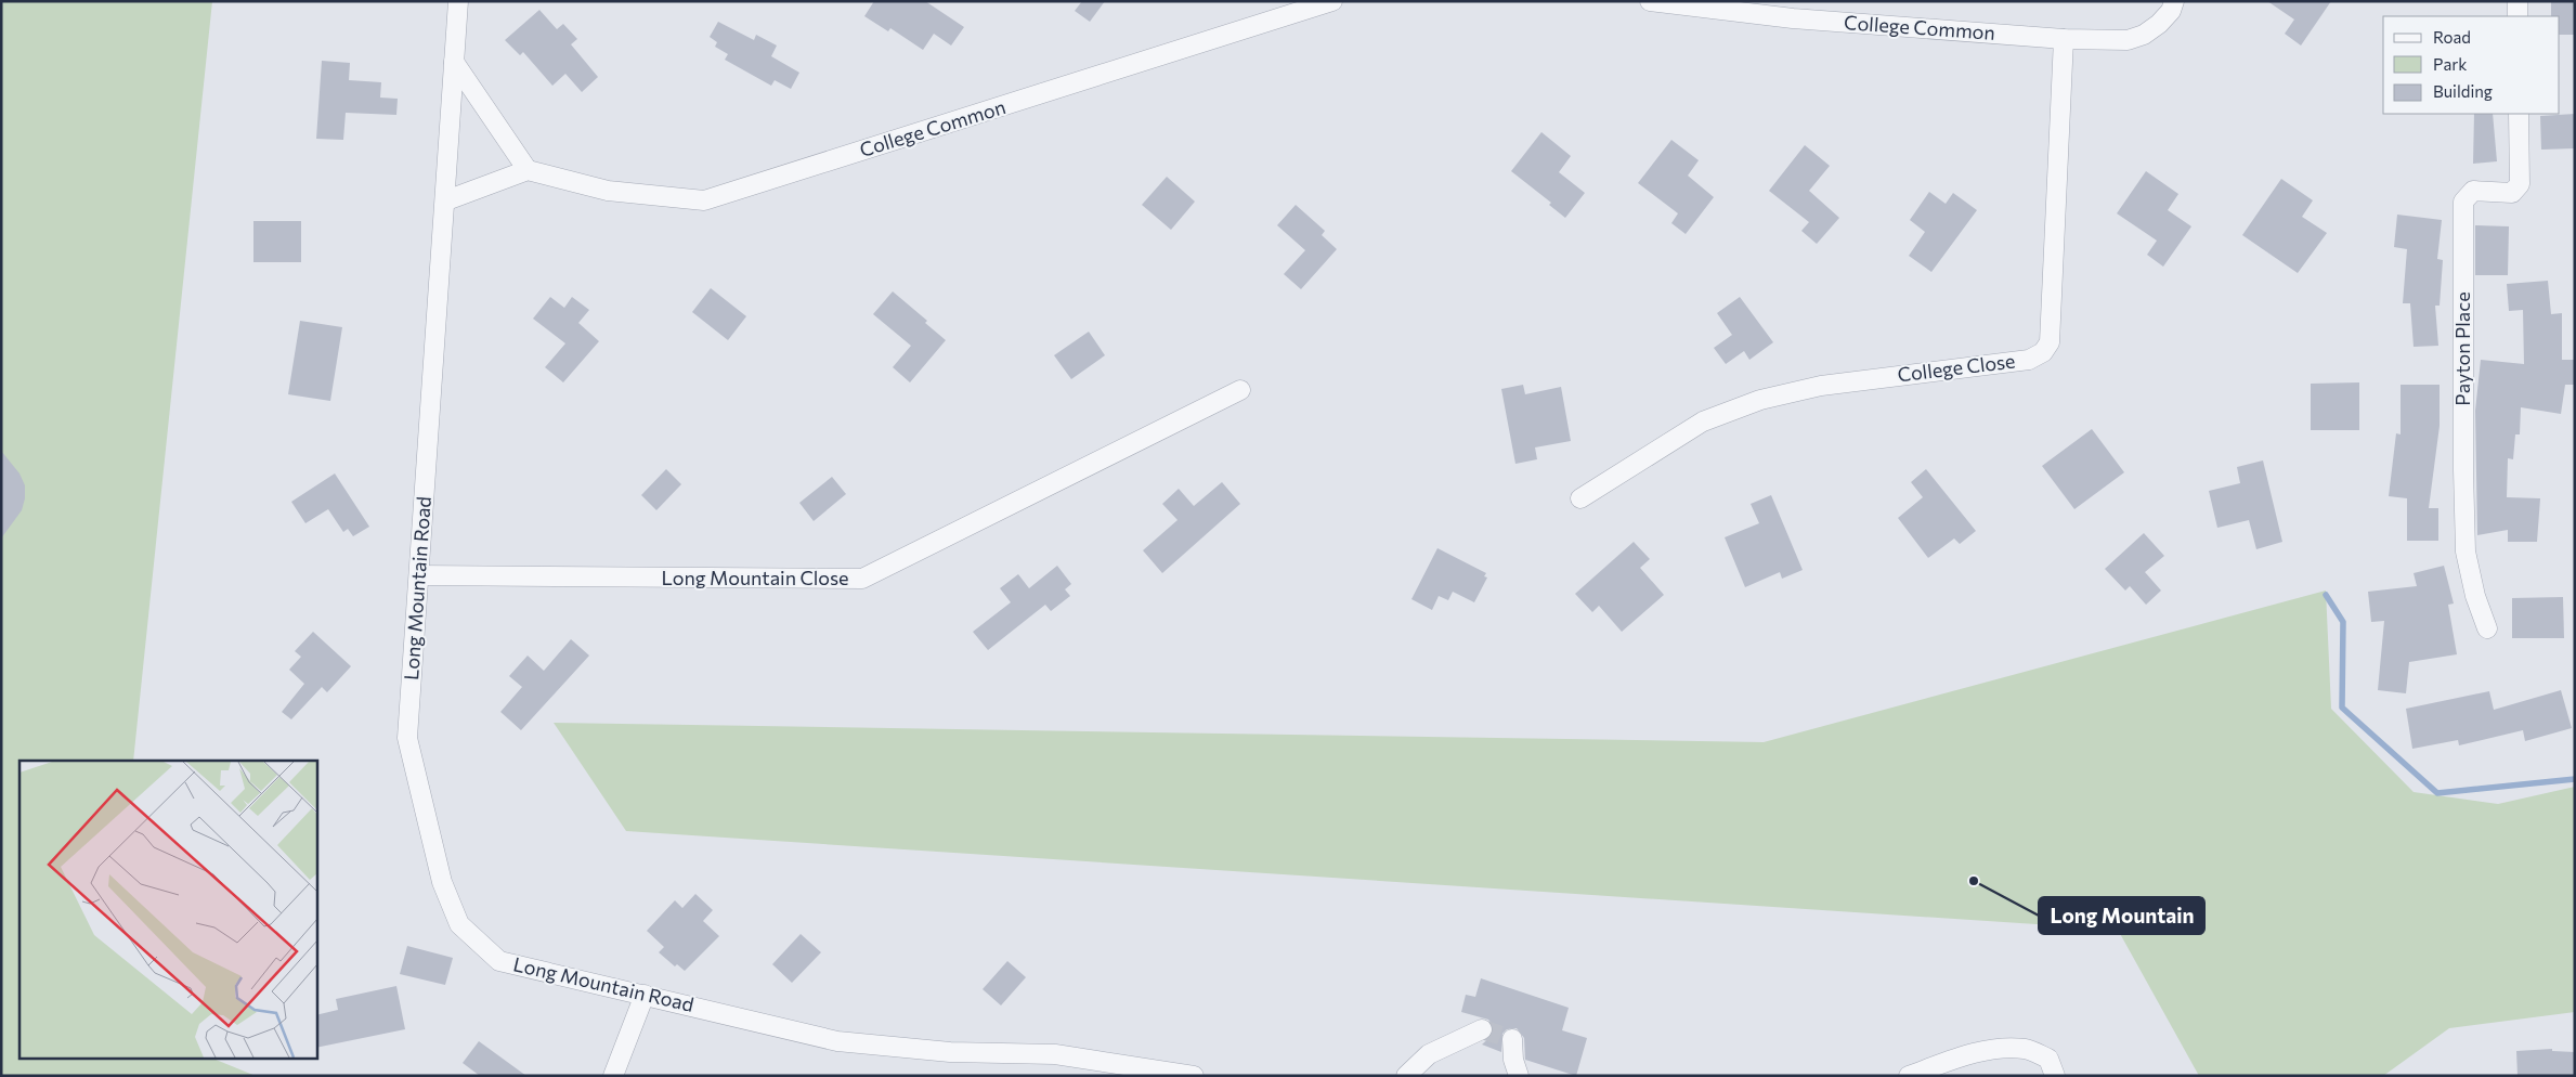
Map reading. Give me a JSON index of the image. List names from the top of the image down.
{
  "streets": {
    "street": [
      "College Common",
      "Payton Place",
      "College Close",
      "Long Mountain Close",
      "Long Mountain Road"
    ]
  },
  "crossings": [
    ["College Common", "College Close"],
    ["Long Mountain Close", "Long Mountain Road"]
  ],
  "places": ["Long Mountain"],
  "legend": ["Road", "Park", "Building"]
}
